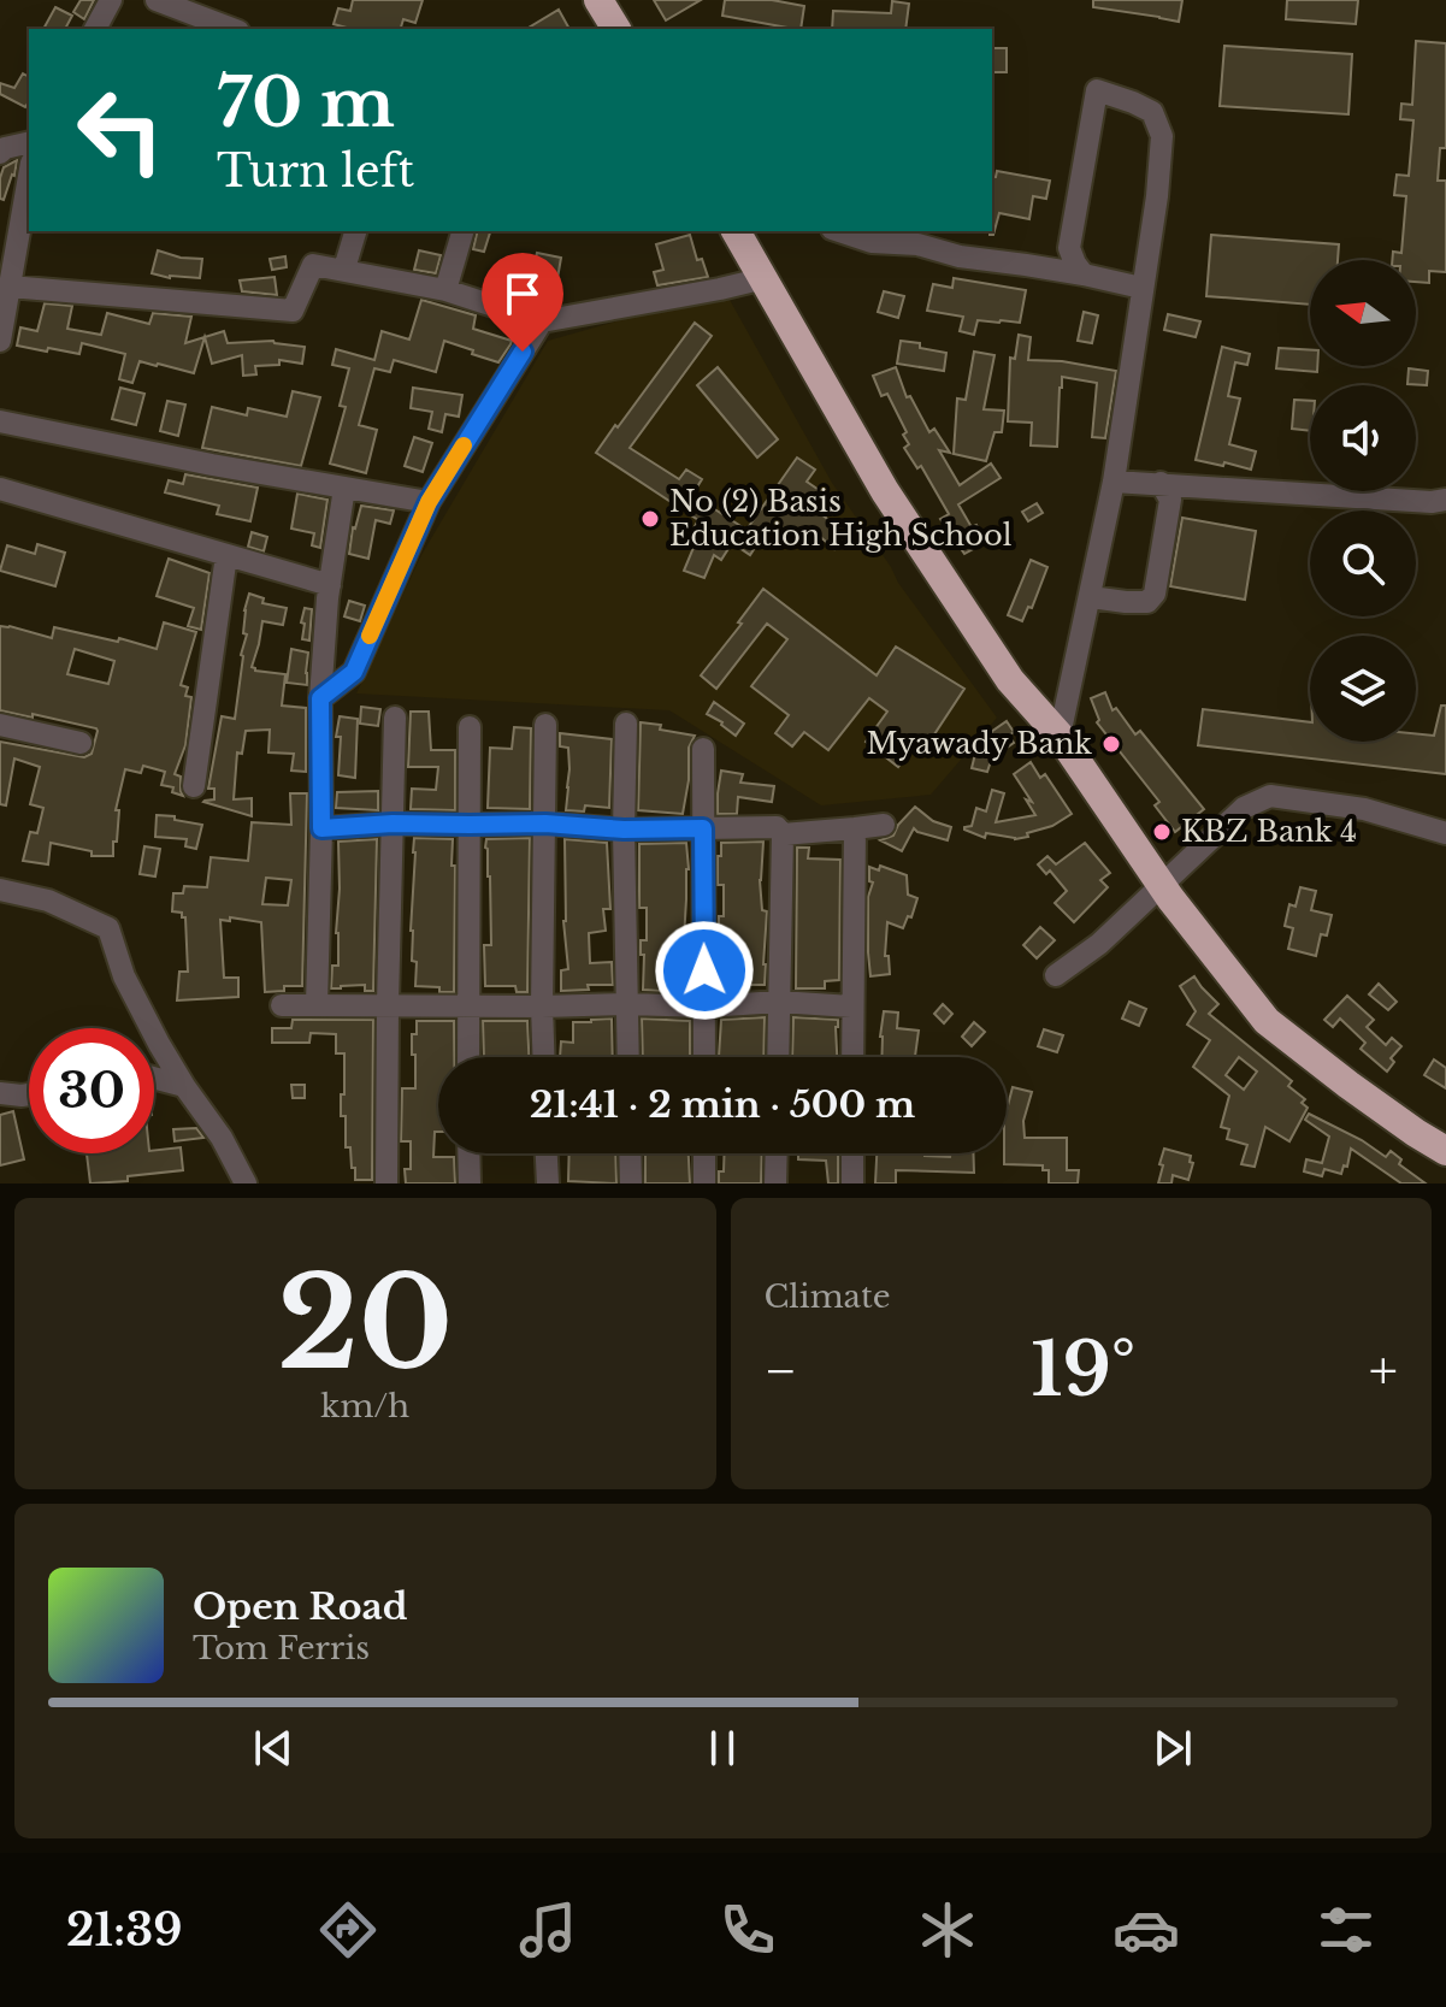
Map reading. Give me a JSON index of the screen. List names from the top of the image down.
{
  "places": ["No (2) Basis Education High School", "Myawady Bank", "KBZ Bank 4"],
  "north": "left",
  "page": {
    "turn": ["70 m", "Turn left"],
    "limit": "30",
    "trip": "21:41 · 2 min · 500 m",
    "tile": [
      ["20", "km/h"],
      "Climate"
    ],
    "heat": ["−", "19°", "+"],
    "song": ["Open Road", "Tom Ferris"],
    "tabs": "21:39"
  }
}
